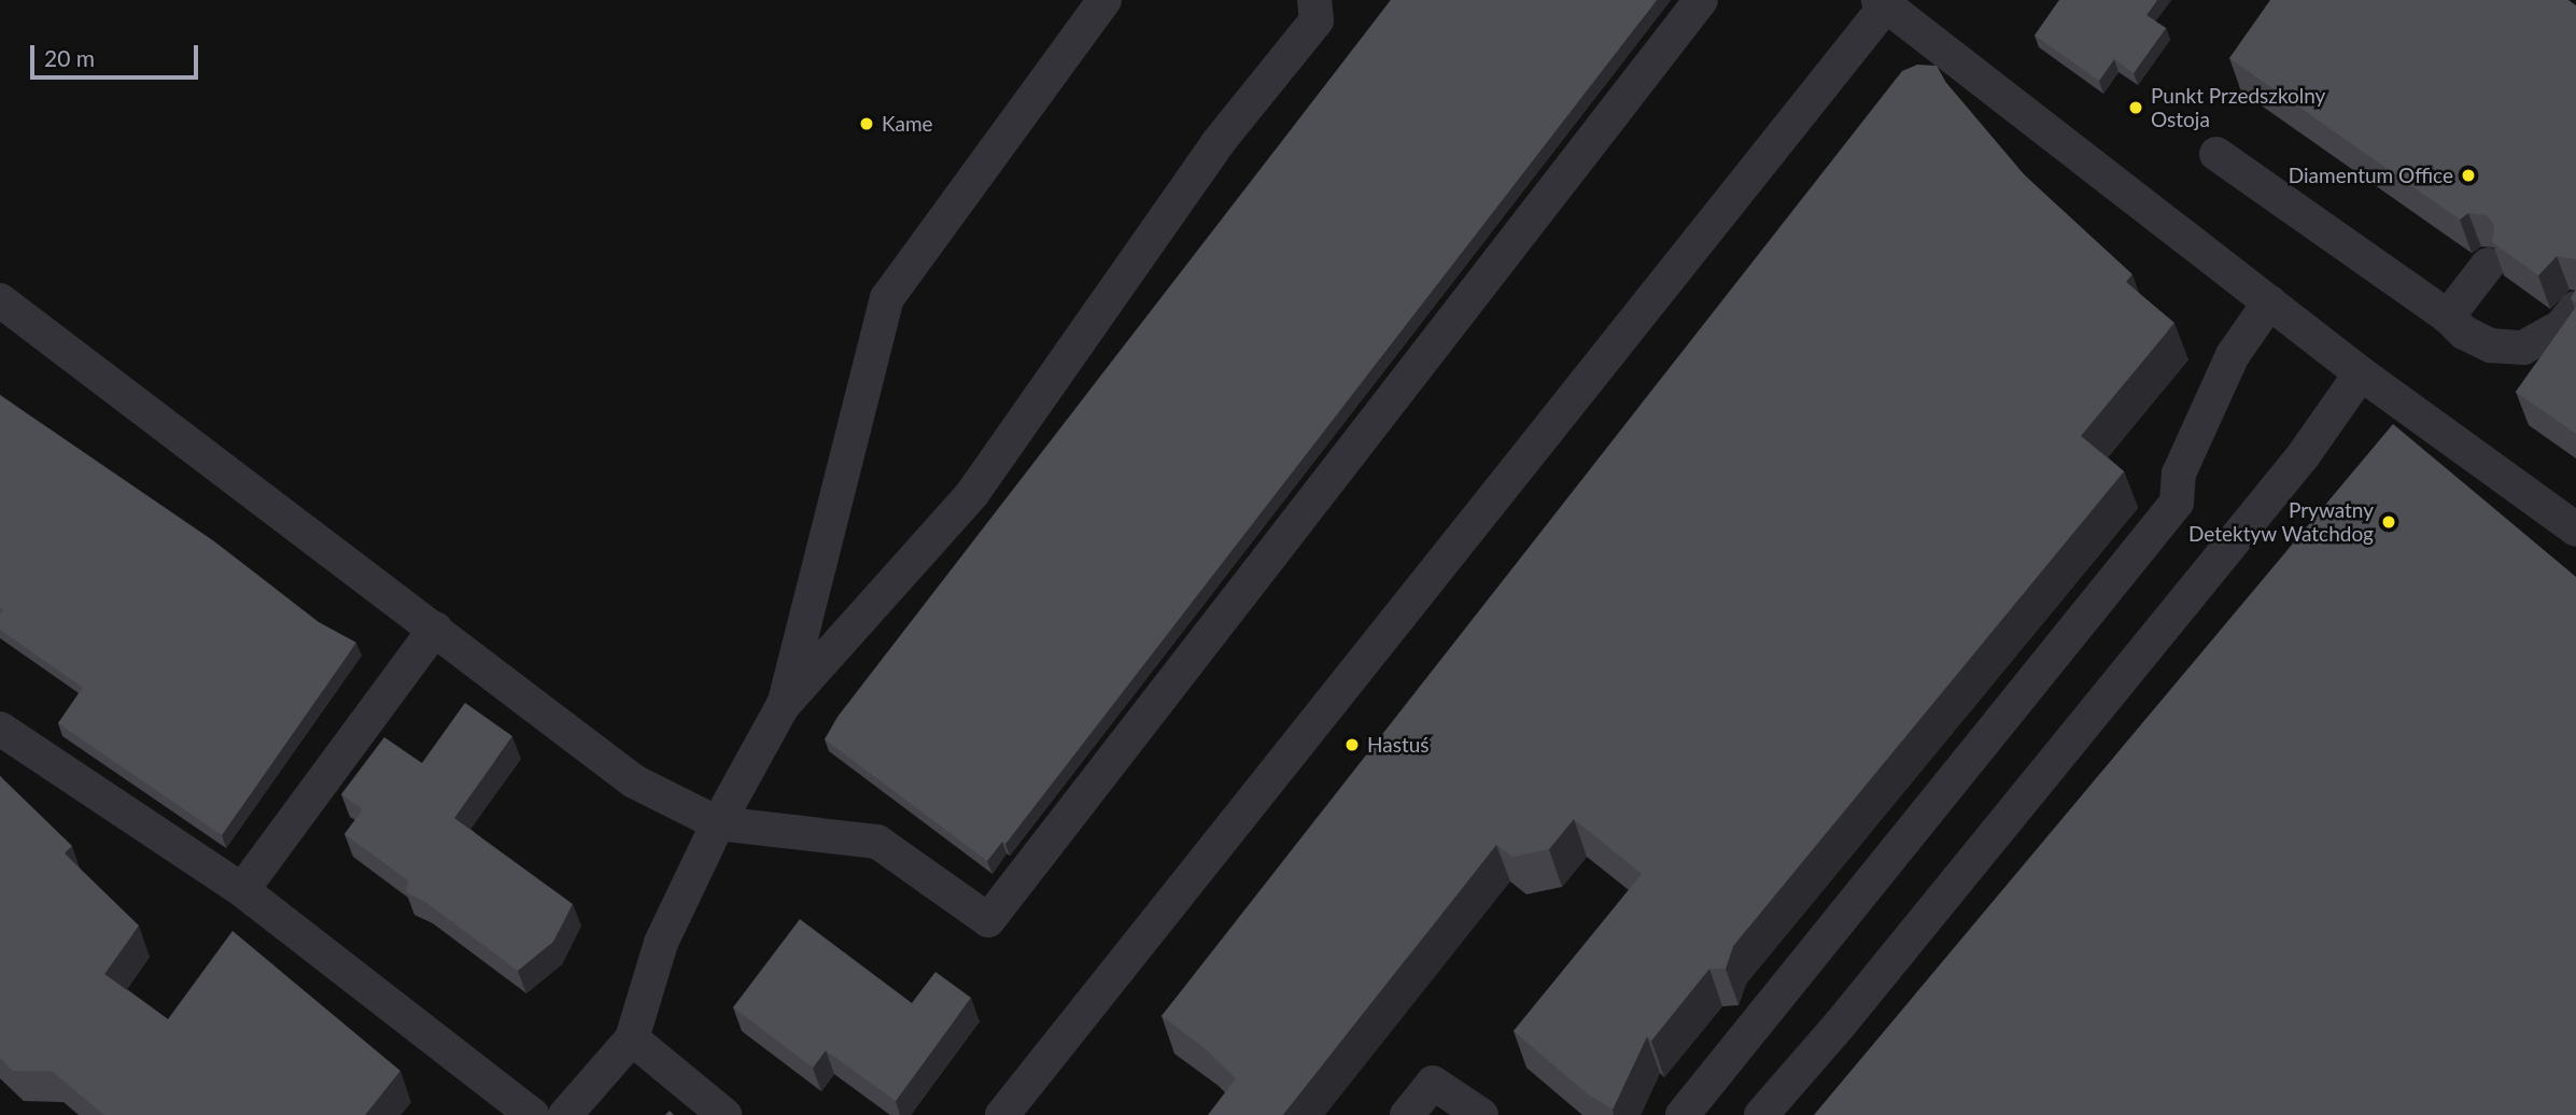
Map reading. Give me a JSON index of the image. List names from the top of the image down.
{
  "places": [
    "Punkt Przedszkolny Ostoja",
    "Kame",
    "Diamentum Office",
    "Prywatny Detektyw Watchdog",
    "Hastuś"
  ],
  "scale_bar": "20 m"
}
